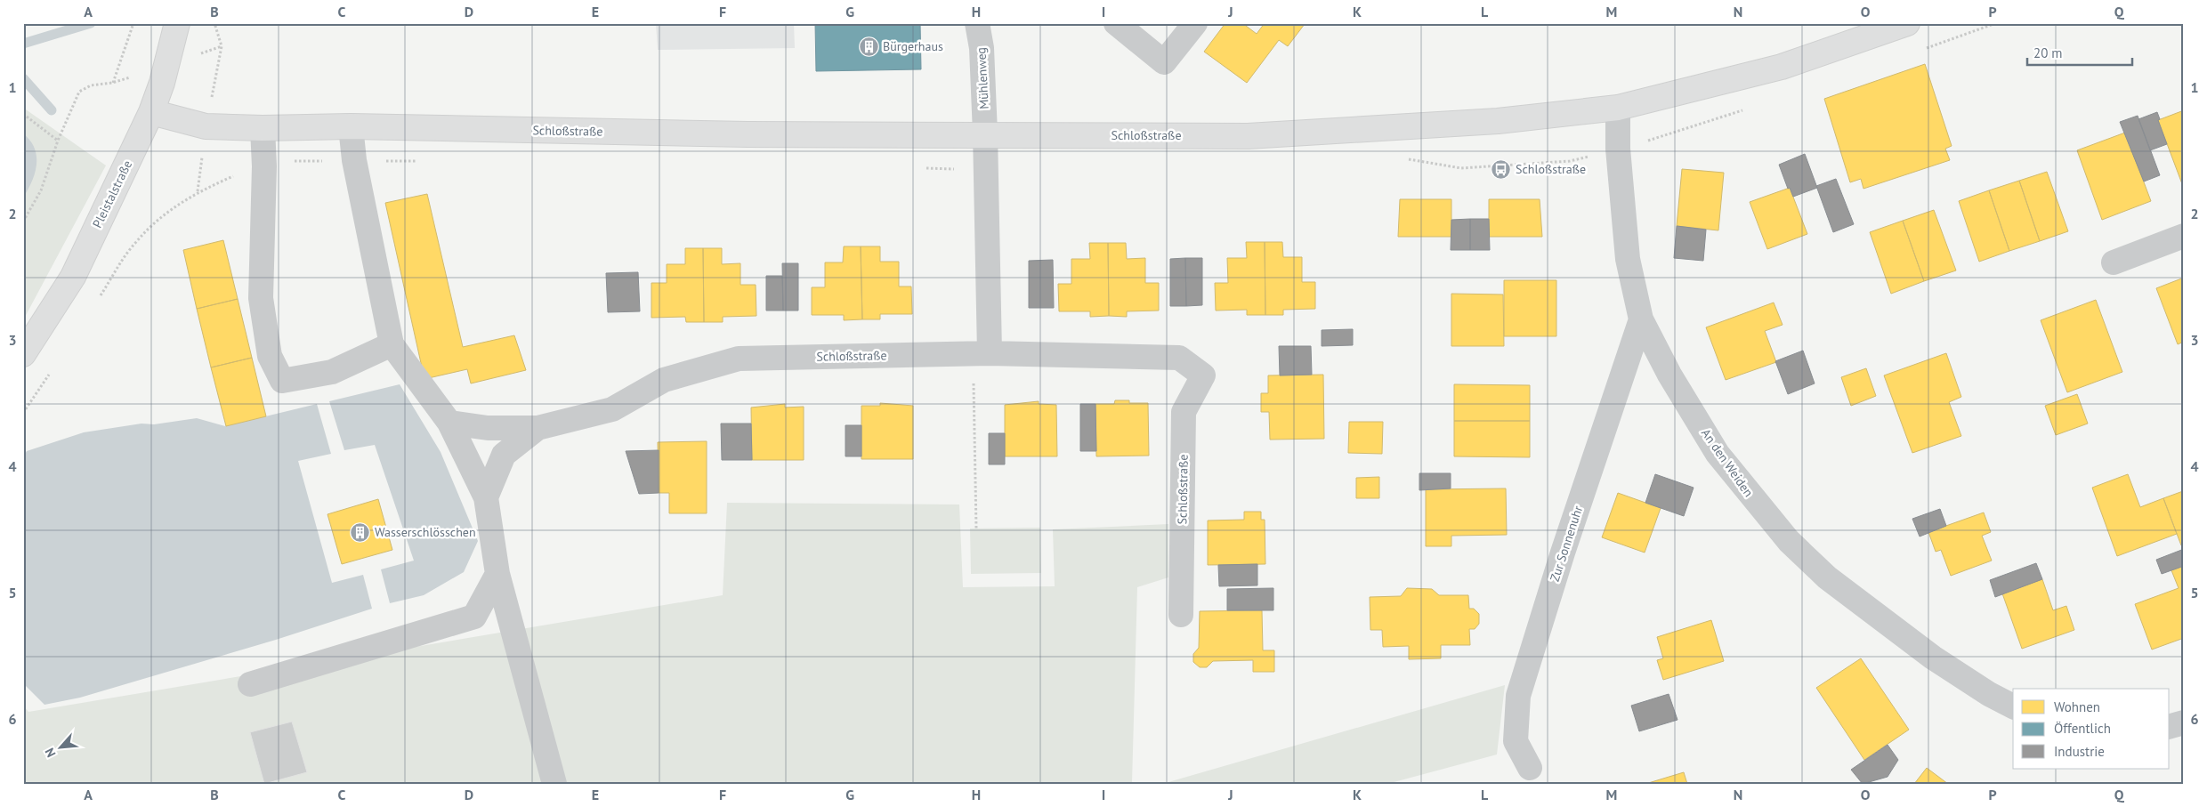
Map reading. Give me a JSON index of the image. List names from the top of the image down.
{
  "streets": {
    "main road": ["Schloßstraße", "Pleistalstraße"],
    "street": ["Mühlenweg", "An den Weiden", "Zur Sonnenuhr"]
  },
  "crossings": [
    ["Mühlenweg", "Schloßstraße"],
    ["Schloßstraße", "Pleistalstraße"],
    ["Schloßstraße", "An den Weiden"],
    ["An den Weiden", "Zur Sonnenuhr"]
  ],
  "places": {
    "building": ["Bürgerhaus", "Wasserschlösschen"],
    "bus stop": ["Schloßstraße"]
  },
  "legend": ["Wohnen", "Öffentlich", "Industrie"],
  "scale_bar": "20 m",
  "north": "bottom left",
  "grid": {
    "columns": [
      "A",
      "B",
      "C",
      "D",
      "E",
      "F",
      "G",
      "H",
      "I",
      "J",
      "K",
      "L",
      "M",
      "N",
      "O",
      "P",
      "Q"
    ],
    "rows": [
      "1",
      "2",
      "3",
      "4",
      "5",
      "6"
    ]
  }
}
